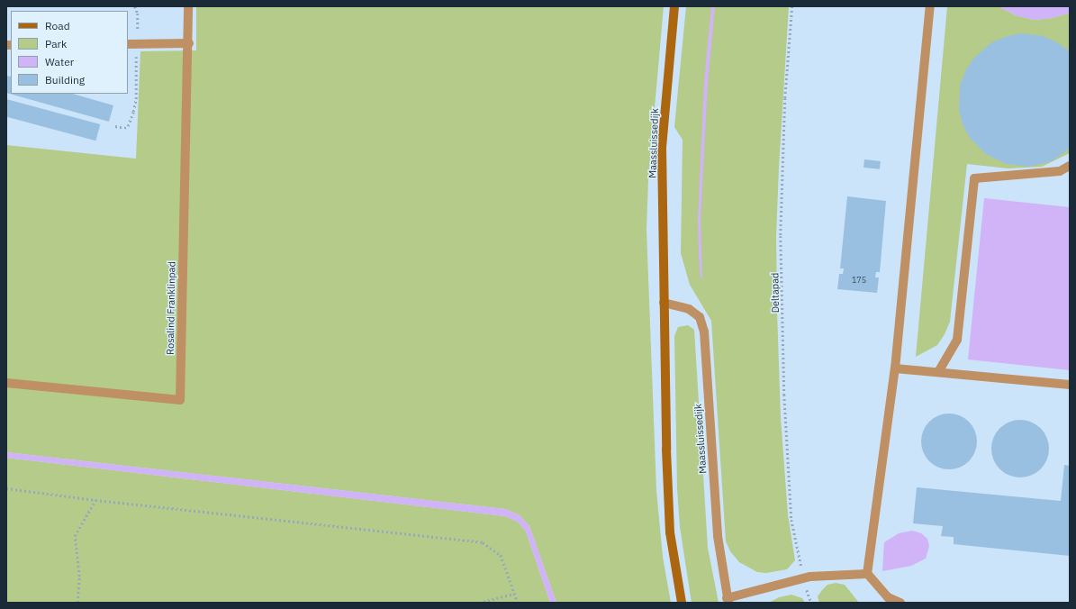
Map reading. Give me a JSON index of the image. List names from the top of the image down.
{
  "streets": {
    "street": ["Maassluissedijk", "Rosalind Franklinpad"],
    "path": ["Deltapad"]
  },
  "crossings": [
    ["Maassluissedijk", "Deltapad"]
  ],
  "house_numbers": ["175"],
  "legend": [
    "Road",
    "Park",
    "Water",
    "Building"
  ]
}
